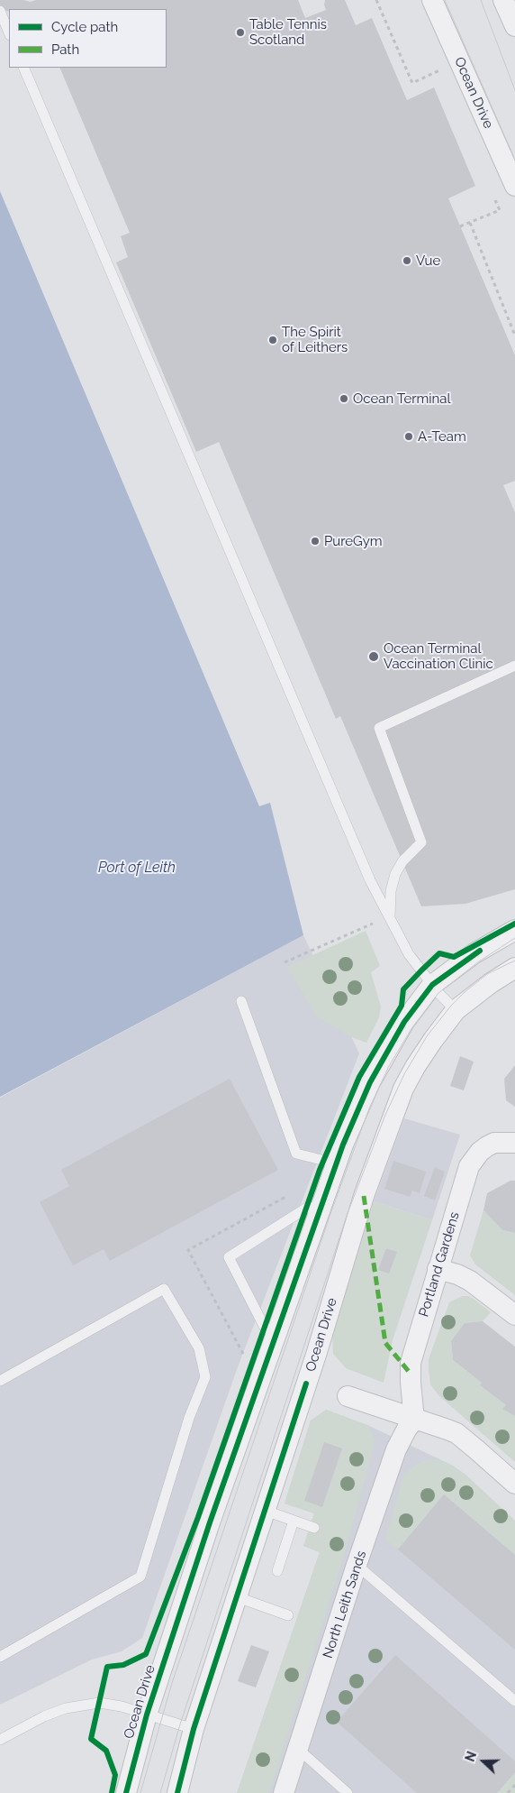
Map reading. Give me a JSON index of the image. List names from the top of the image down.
{
  "streets": {
    "street": ["Ocean Drive", "Portland Gardens", "North Leith Sands"]
  },
  "crossings": [
    ["Portland Gardens", "North Leith Sands"]
  ],
  "water": ["Port of Leith"],
  "places": [
    "Table Tennis Scotland",
    "Vue",
    "The Spirit of Leithers",
    "Ocean Terminal",
    "A-Team",
    "PureGym",
    "Ocean Terminal Vaccination Clinic"
  ],
  "legend": ["Cycle path", "Path"],
  "north": "left"
}
